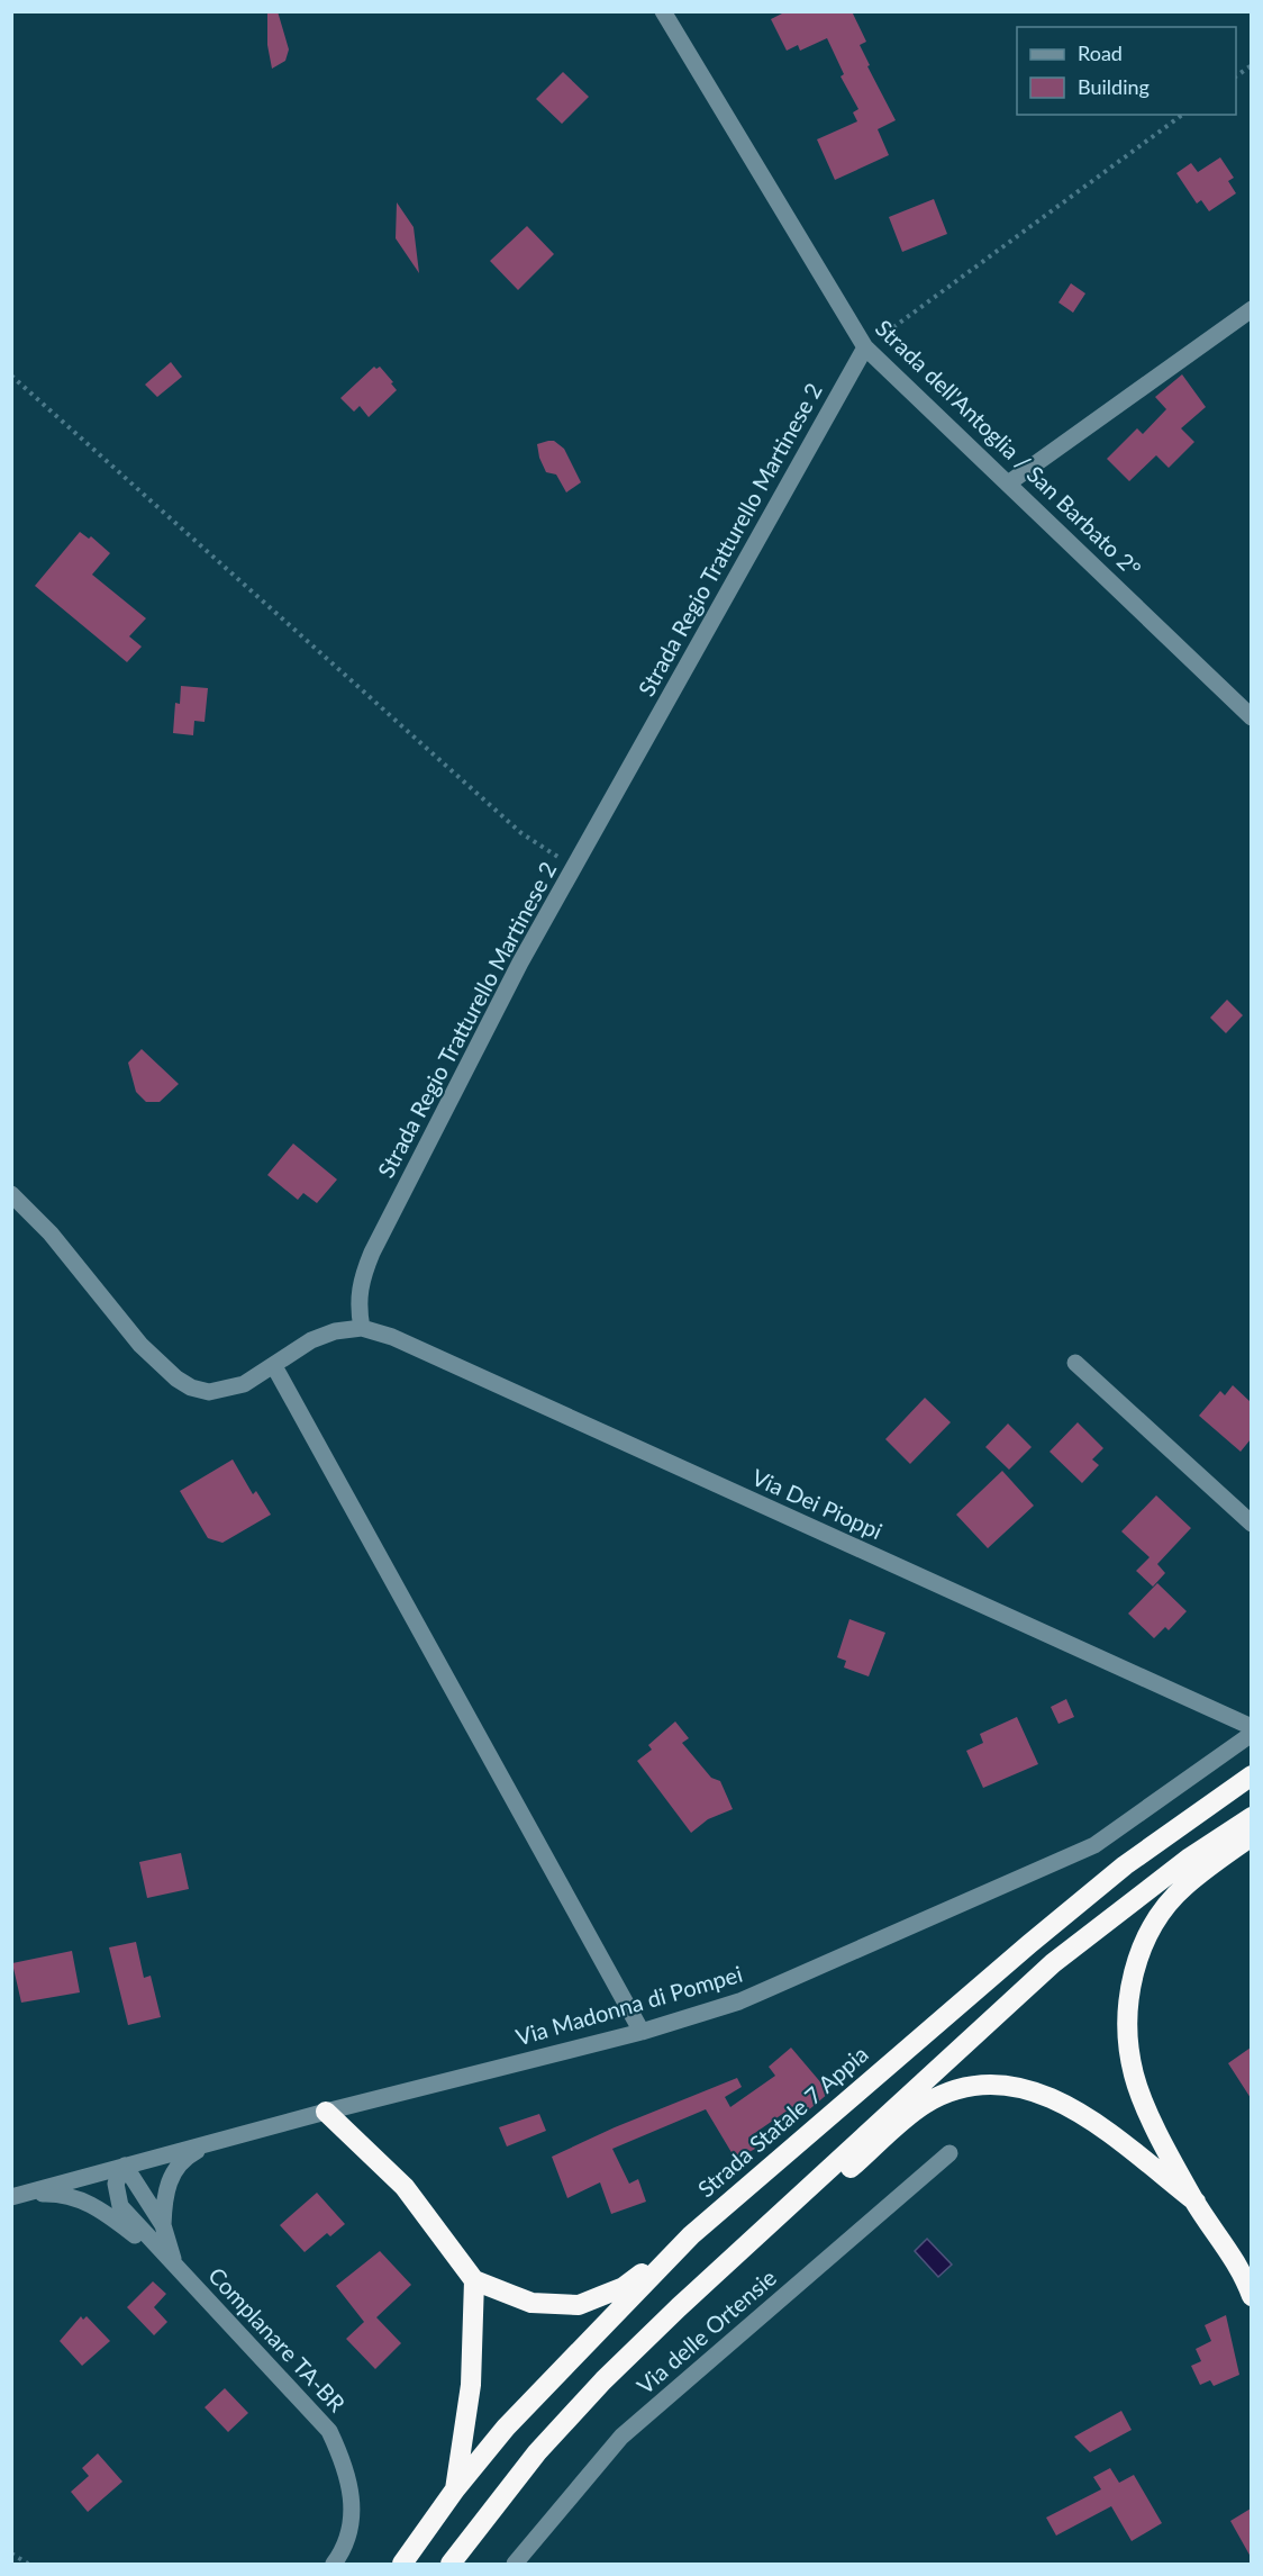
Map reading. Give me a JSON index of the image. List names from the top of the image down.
{
  "streets": {
    "highway": ["Strada Statale 7 Appia"],
    "street": [
      "Strada dell'Antoglia / San Barbato 2°",
      "Strada Regio Tratturello Martinese 2",
      "Via Dei Pioppi",
      "Via Madonna di Pompei",
      "Via delle Ortensie",
      "Complanare TA-BR"
    ]
  },
  "crossings": [
    ["Strada dell'Antoglia / San Barbato 2°", "Strada Regio Tratturello Martinese 2"],
    ["Strada Regio Tratturello Martinese 2", "Via Dei Pioppi"]
  ],
  "legend": ["Road", "Building"]
}
